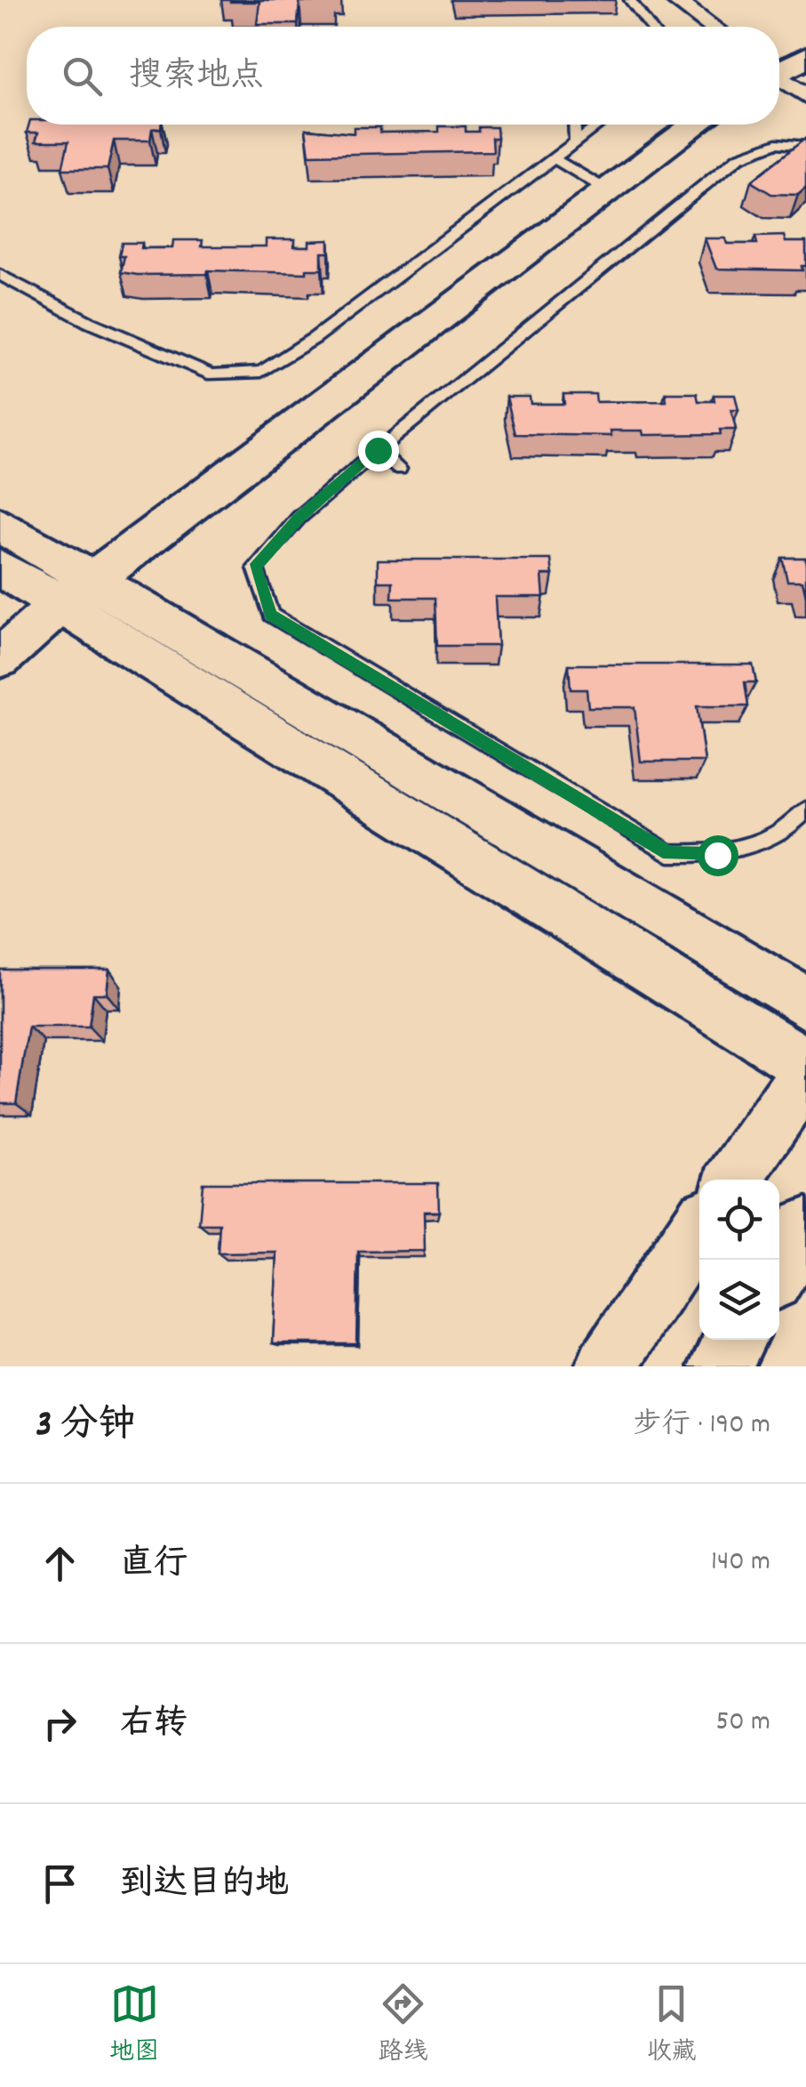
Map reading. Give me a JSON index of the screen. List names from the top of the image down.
{
  "page": {
    "search": "搜索地点",
    "heading": ["3 分钟", "步行 · 190 m"],
    "list": [
      ["直行", "140 m"],
      ["右转", "50 m"],
      "到达目的地"
    ],
    "nav": ["地图", "路线", "收藏"]
  }
}
